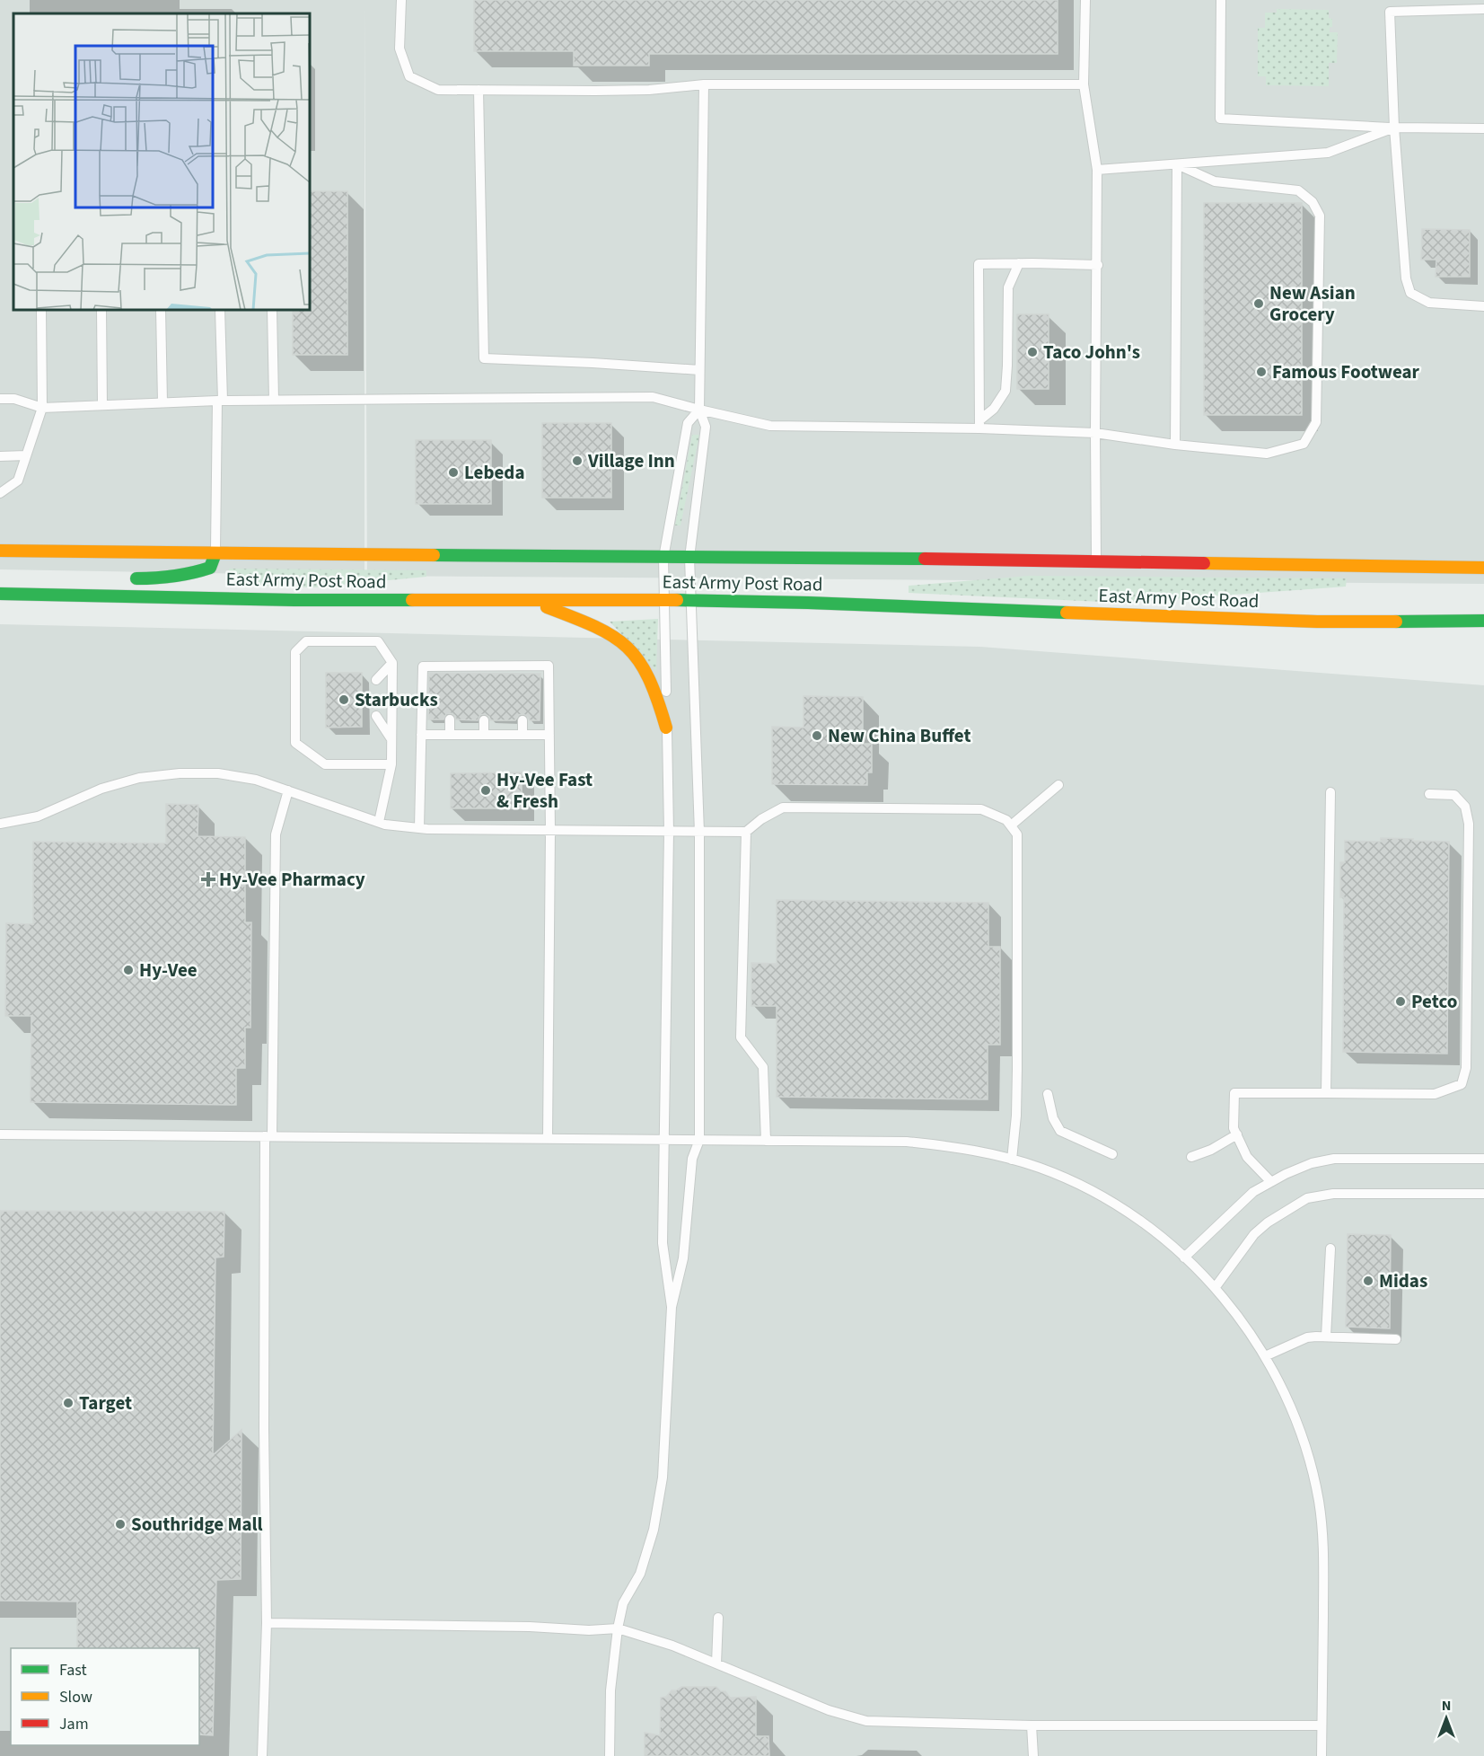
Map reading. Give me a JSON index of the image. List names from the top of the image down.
{
  "streets": {
    "main road": ["East Army Post Road"]
  },
  "places": {
    "other": [
      "New Asian Grocery",
      "Taco John's",
      "Famous Footwear",
      "Village Inn",
      "Lebeda",
      "Starbucks",
      "New China Buffet",
      "Hy-Vee Fast & Fresh",
      "Hy-Vee",
      "Petco",
      "Midas",
      "Target",
      "Southridge Mall"
    ],
    "health": ["Hy-Vee Pharmacy"]
  },
  "legend": ["Fast", "Slow", "Jam"],
  "north": "top"
}
